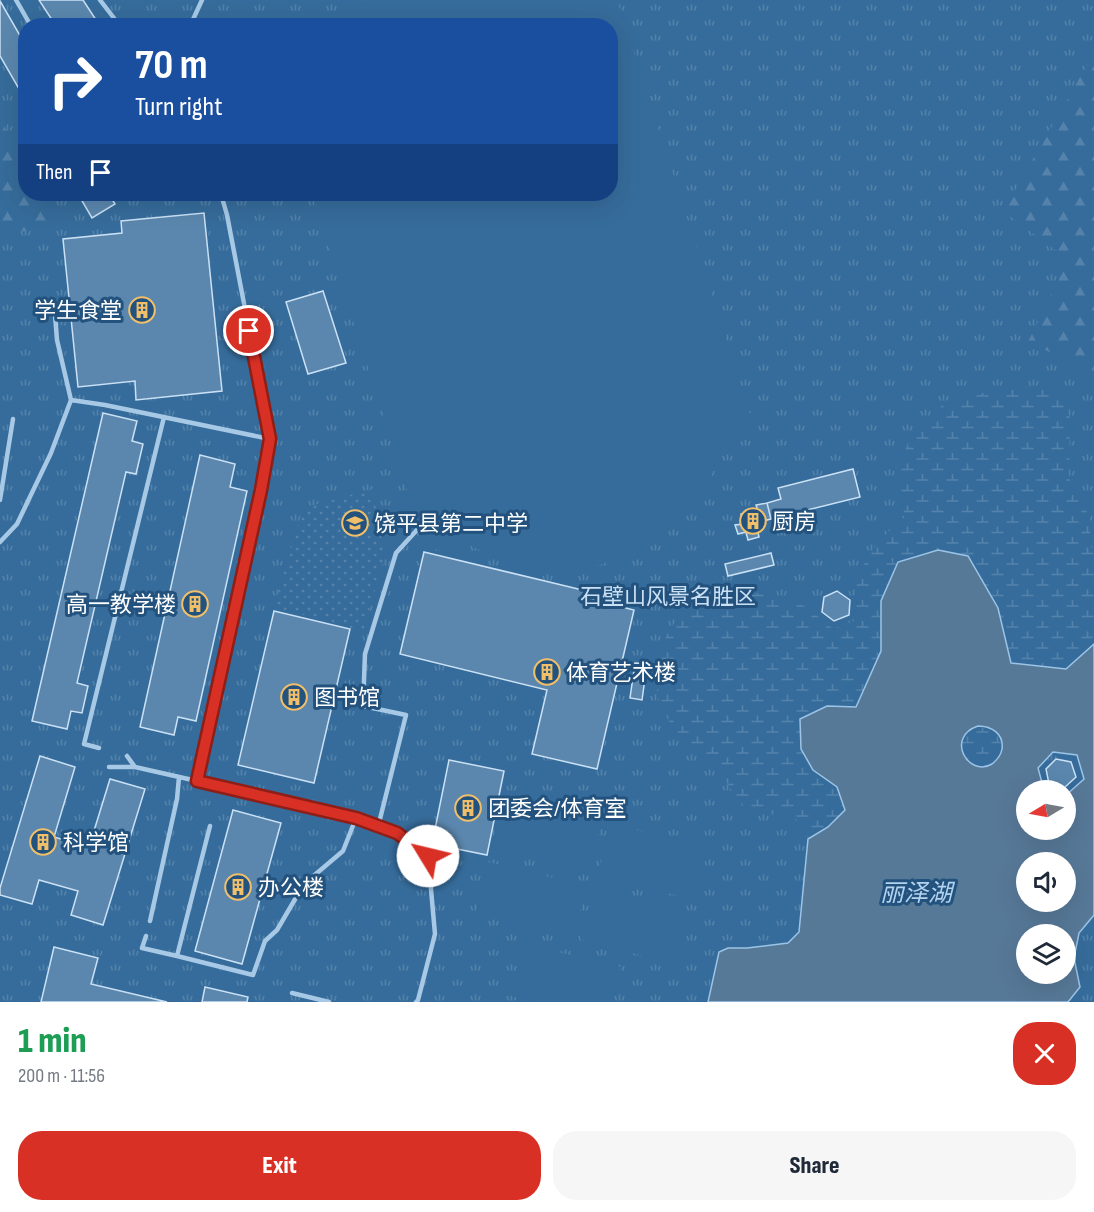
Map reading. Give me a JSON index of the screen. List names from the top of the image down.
{
  "water": ["丽泽湖"],
  "parks": ["石壁山风景名胜区"],
  "places": {
    "building": [
      "学生食堂",
      "厨房",
      "高一教学楼",
      "体育艺术楼",
      "图书馆",
      "团委会/体育室",
      "科学馆",
      "办公楼"
    ],
    "school or university": ["饶平县第二中学"]
  },
  "north": "left",
  "page": {
    "turn": ["70 m", "Turn right"],
    "then": "Then",
    "heading": ["1 min", "200 m · 11:56"],
    "buttons": ["Exit", "Share"]
  }
}
